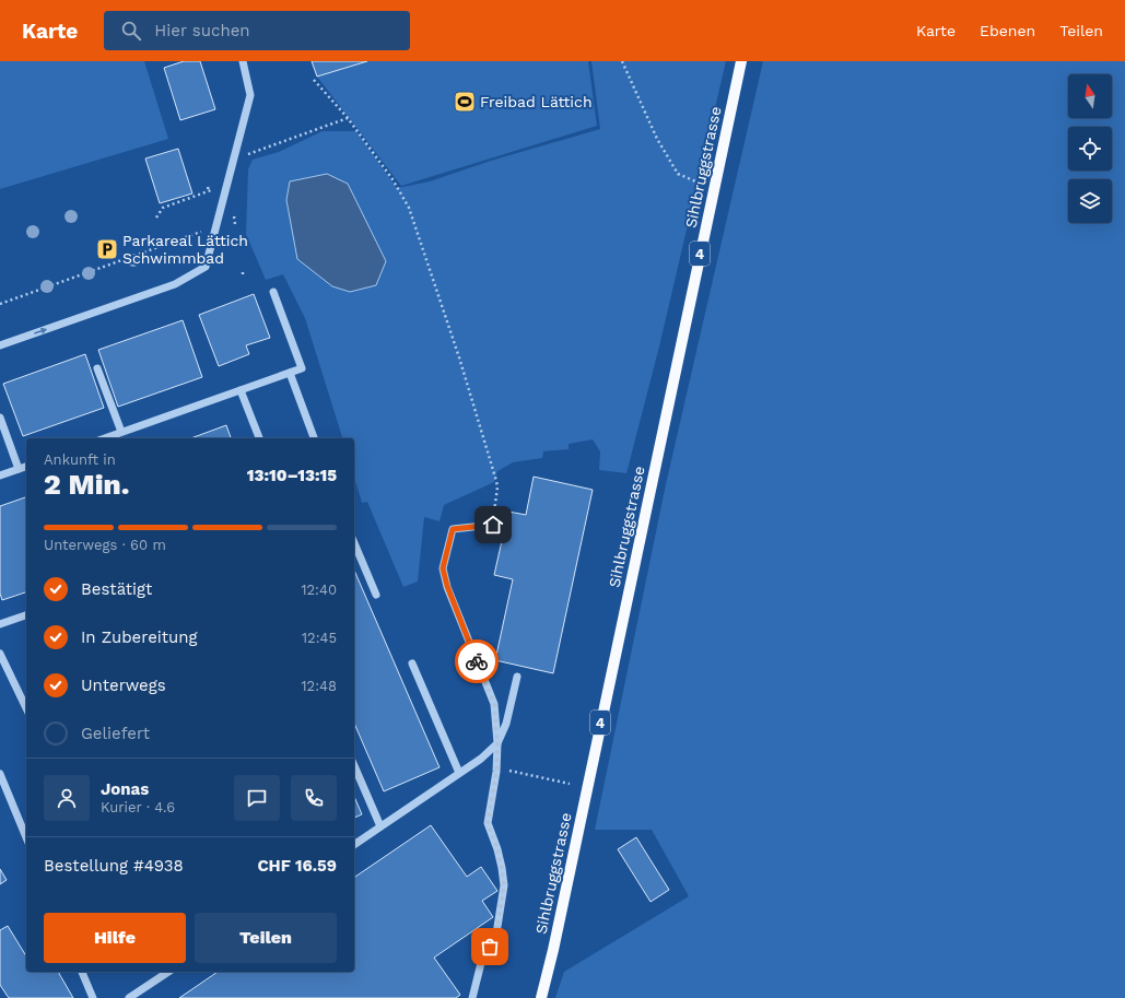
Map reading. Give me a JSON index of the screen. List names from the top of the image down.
{
  "streets": {
    "main road": ["Sihlbruggstrasse", "4"]
  },
  "places": {
    "sports": ["Freibad Lättich"],
    "parking": ["Parkareal Lättich Schwimmbad"]
  },
  "north": "top",
  "page": {
    "header": "Karte",
    "search": "Hier suchen",
    "nav": ["Karte", "Ebenen", "Teilen"],
    "heading": ["2 Min.", "Ankunft in", "13:10–13:15"],
    "panel": [
      "Jonas",
      "Kurier · 4.6",
      "Bestellung #4938",
      "CHF 16.59"
    ],
    "bar": "Unterwegs · 60 m",
    "list": [
      ["Bestätigt", "12:40"],
      ["In Zubereitung", "12:45"],
      ["Unterwegs", "12:48"],
      "Geliefert"
    ],
    "buttons": ["Hilfe", "Teilen"]
  }
}
